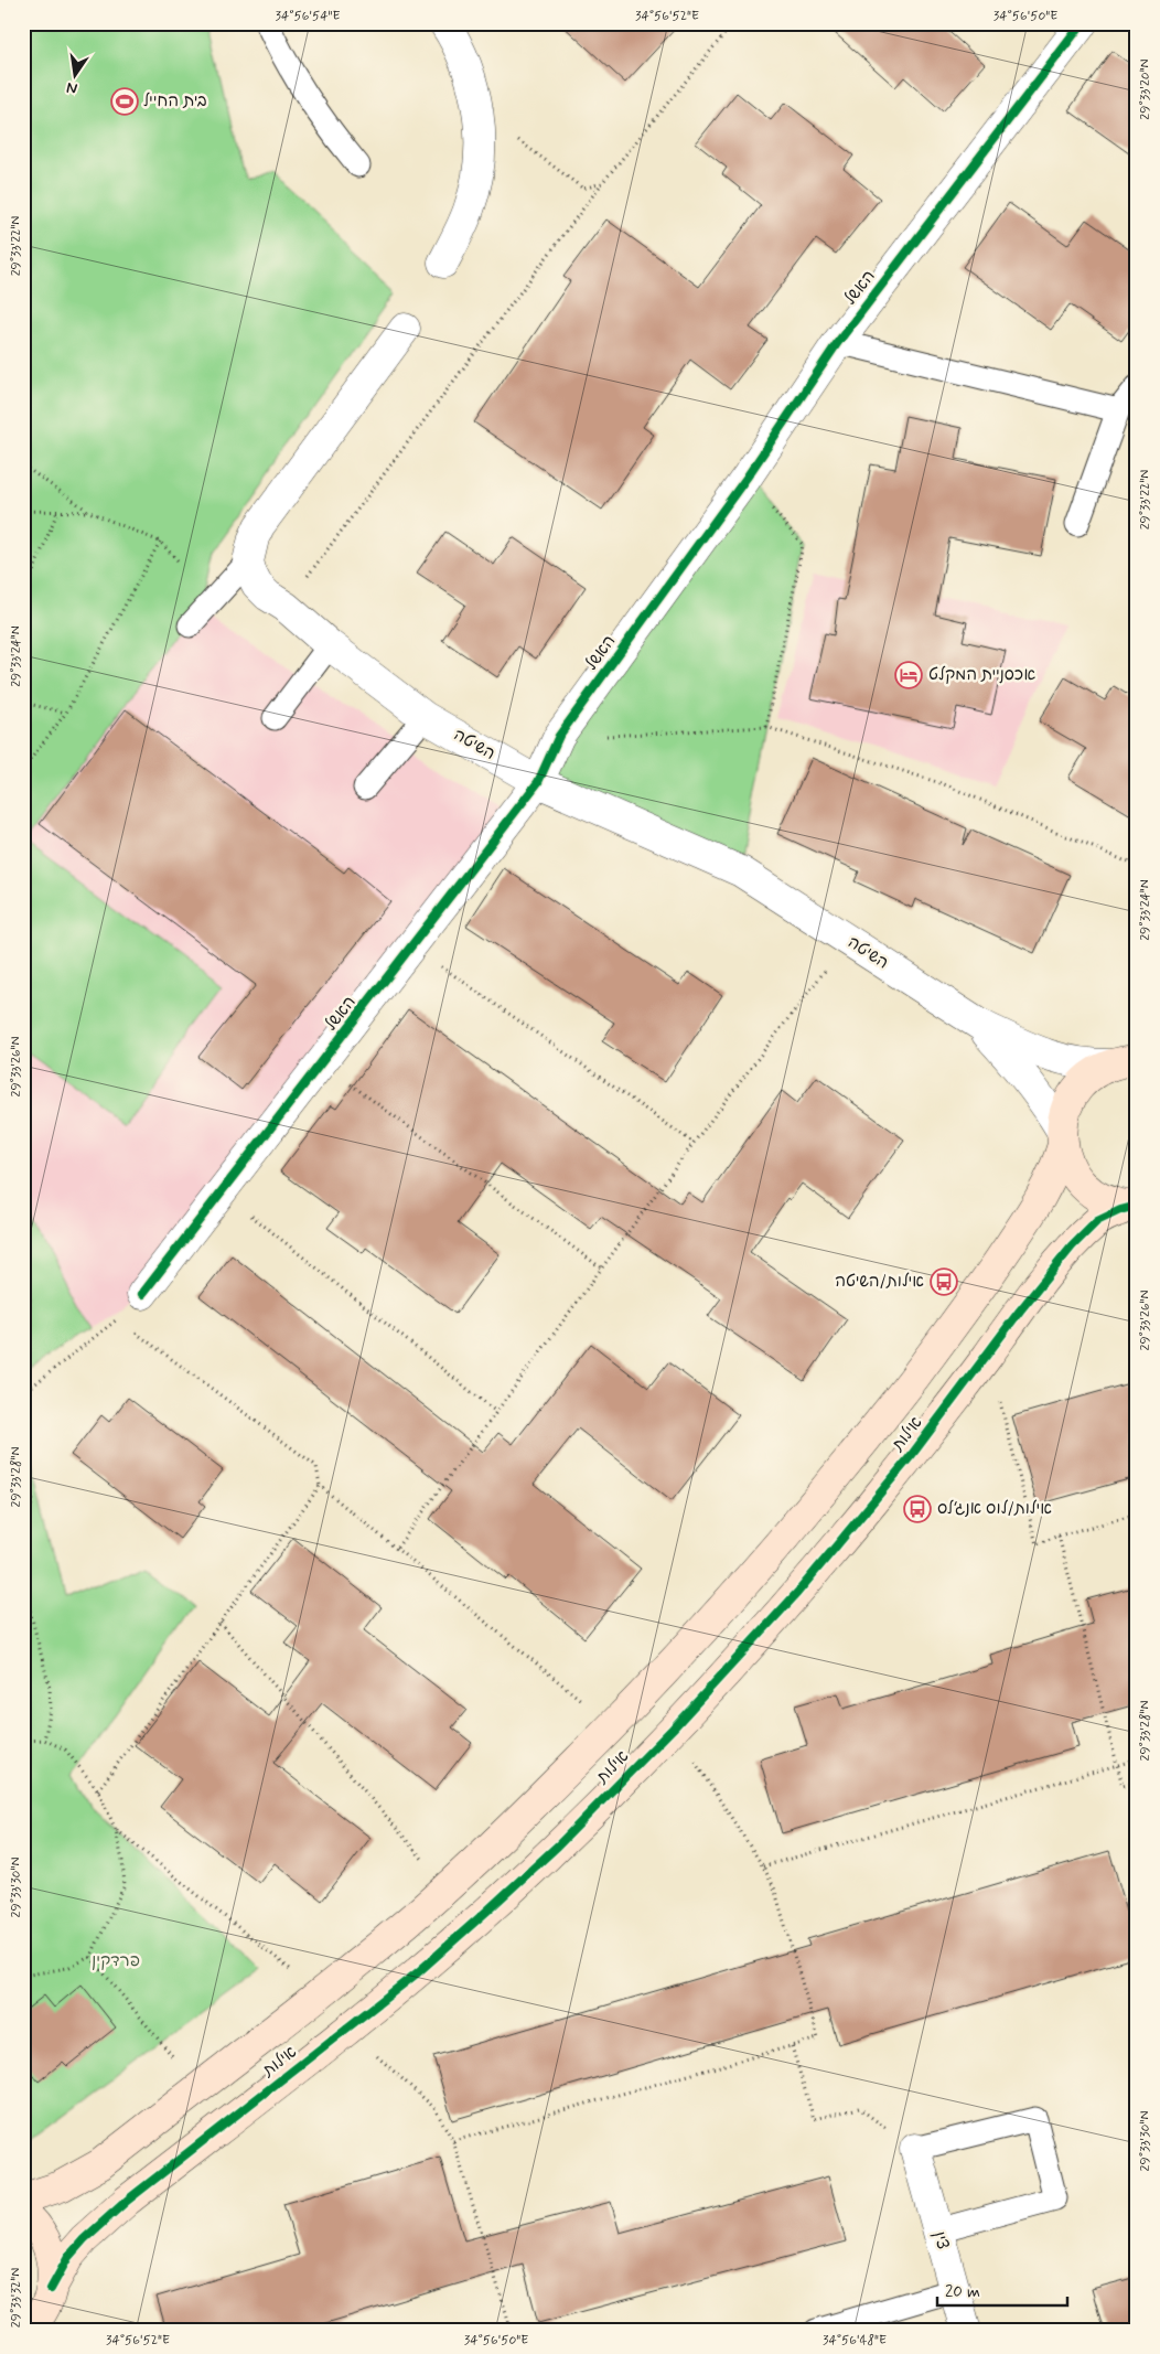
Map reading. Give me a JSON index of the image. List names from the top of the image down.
{
  "streets": {
    "street": [
      "האשל",
      "השיטה",
      "אילות",
      "צין"
    ]
  },
  "crossings": [
    ["האשל", "השיטה"],
    ["השיטה", "אילות"]
  ],
  "parks": ["פרדקין"],
  "places": {
    "sports": ["בית החייל"],
    "hotel": ["אכסניית המקלט"],
    "bus stop": ["אילות/השיטה", "אילות/לוס אנג׳לס"]
  },
  "scale_bar": "20 m",
  "north": "bottom",
  "coordinates": [
    "34°56'54\"E",
    "34°56'52\"E",
    "34°56'50\"E",
    "29°33'20\"N",
    "29°33'22\"N",
    "29°33'24\"N",
    "29°33'26\"N",
    "29°33'28\"N",
    "29°33'30\"N",
    "29°33'32\"N",
    "34°56'48\"E"
  ]
}
